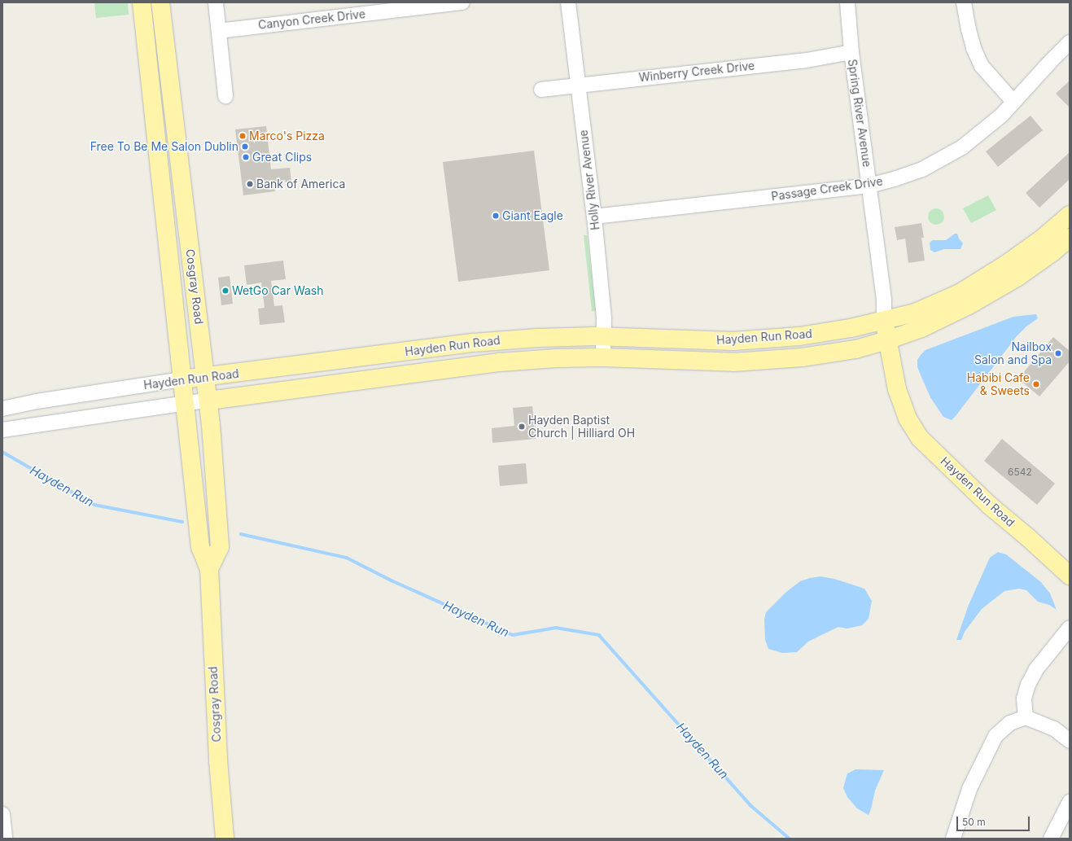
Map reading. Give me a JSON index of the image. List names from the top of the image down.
{
  "streets": {
    "main road": ["Cosgray Road", "Hayden Run Road"],
    "street": [
      "Canyon Creek Drive",
      "Winberry Creek Drive",
      "Spring River Avenue",
      "Holly River Avenue",
      "Passage Creek Drive"
    ]
  },
  "crossings": [
    ["Winberry Creek Drive", "Spring River Avenue"],
    ["Winberry Creek Drive", "Holly River Avenue"],
    ["Spring River Avenue", "Passage Creek Drive"],
    ["Spring River Avenue", "Hayden Run Road"],
    ["Holly River Avenue", "Passage Creek Drive"],
    ["Holly River Avenue", "Hayden Run Road"],
    ["Cosgray Road", "Hayden Run Road"]
  ],
  "water": ["Hayden Run"],
  "places": [
    "Marco's Pizza",
    "Free To Be Me Salon Dublin",
    "Great Clips",
    "Bank of America",
    "Giant Eagle",
    "WetGo Car Wash",
    "Nailbox Salon and Spa",
    "Habibi Cafe & Sweets",
    "Hayden Baptist Church | Hilliard OH"
  ],
  "house_numbers": ["6542"],
  "scale_bar": "50 m"
}
